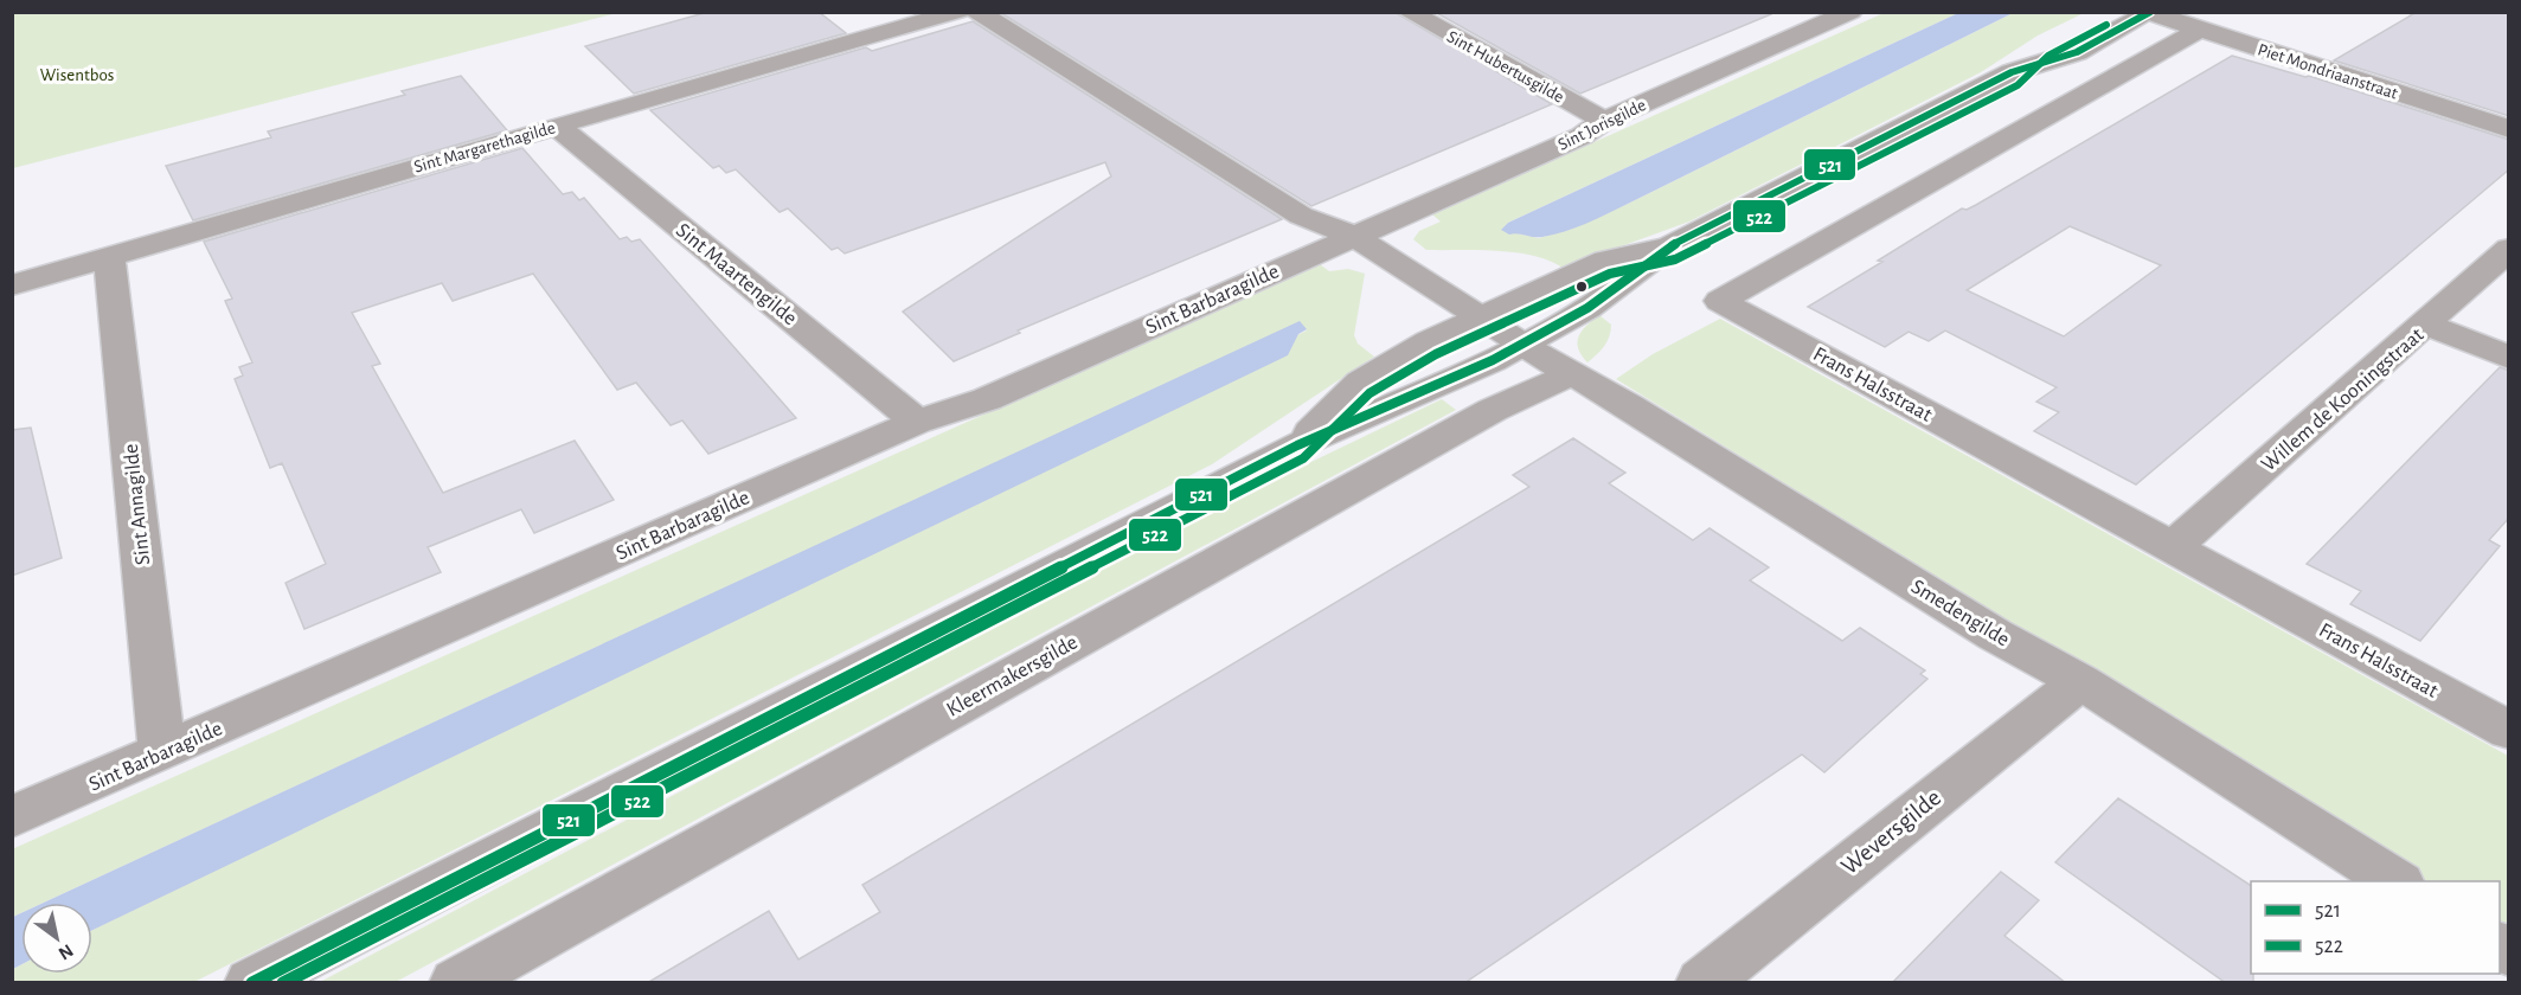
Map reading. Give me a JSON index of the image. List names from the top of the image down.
{
  "streets": {
    "street": [
      "Sint Hubertusgilde",
      "Piet Mondriaanstraat",
      "Sint Jorisgilde",
      "Sint Margarethagilde",
      "Sint Maartengilde",
      "Sint Barbaragilde",
      "Frans Halsstraat",
      "Willem de Kooningstraat",
      "Sint Annagilde",
      "Smedengilde",
      "Kleermakersgilde",
      "Weversgilde"
    ]
  },
  "crossings": [
    ["Sint Hubertusgilde", "Sint Jorisgilde"],
    ["Piet Mondriaanstraat", "Frans Halsstraat"],
    ["Sint Jorisgilde", "Sint Barbaragilde"],
    ["Sint Jorisgilde", "Smedengilde"],
    ["Sint Margarethagilde", "Sint Maartengilde"],
    ["Sint Margarethagilde", "Sint Annagilde"],
    ["Sint Maartengilde", "Sint Barbaragilde"],
    ["Sint Barbaragilde", "Sint Annagilde"],
    ["Sint Barbaragilde", "Smedengilde"],
    ["Frans Halsstraat", "Willem de Kooningstraat"],
    ["Smedengilde", "Kleermakersgilde"],
    ["Smedengilde", "Weversgilde"]
  ],
  "parks": ["Wisentbos"],
  "lines": ["transit line 521", "transit line 522"],
  "legend": ["521", "522"],
  "north": "bottom right"
}
